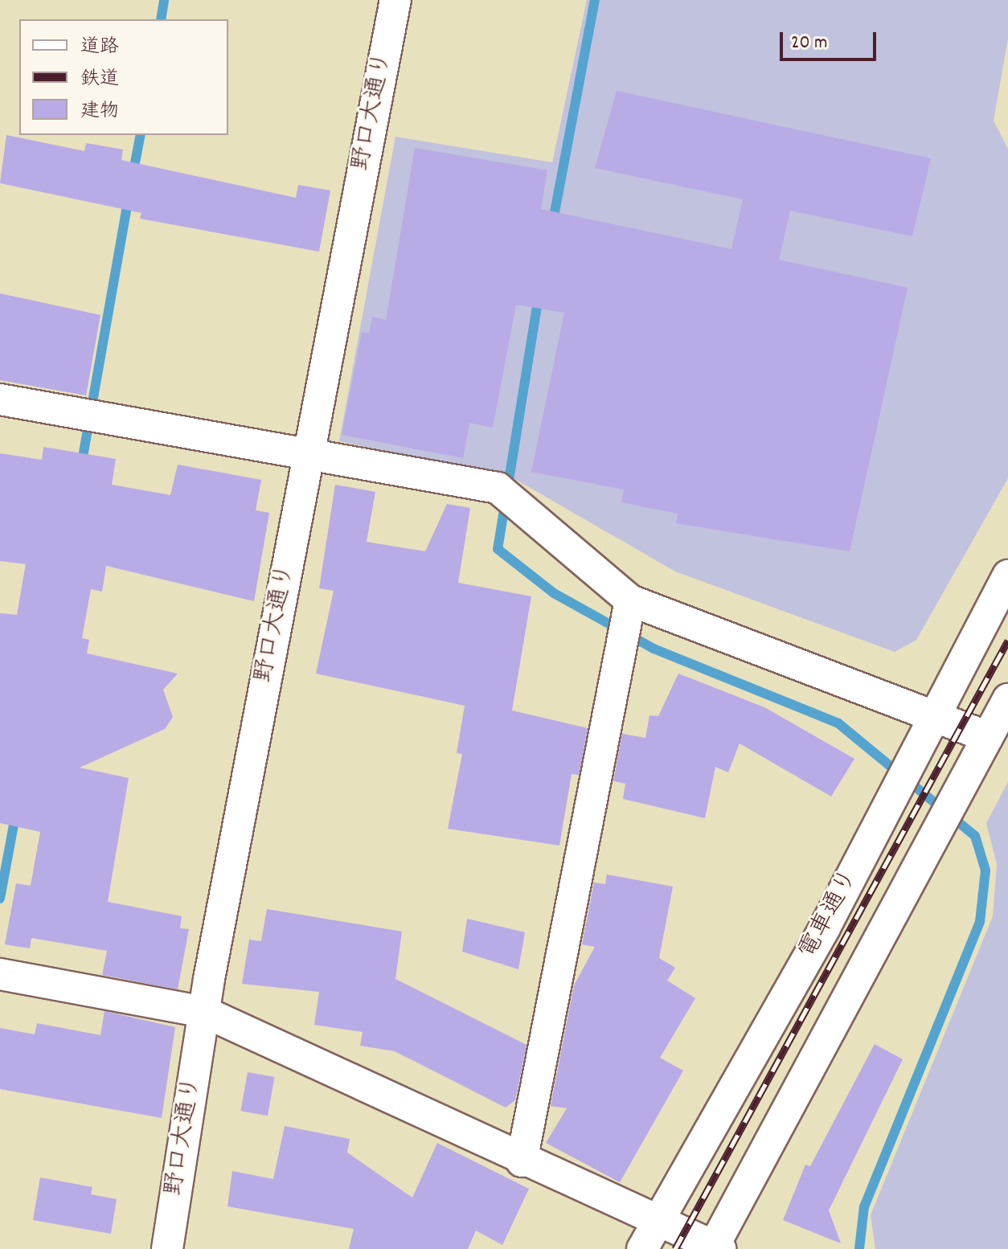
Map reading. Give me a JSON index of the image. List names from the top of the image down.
{
  "streets": {
    "street": ["野口大通り", "電車通り"]
  },
  "legend": ["道路", "鉄道", "建物"],
  "scale_bar": "20 m"
}
